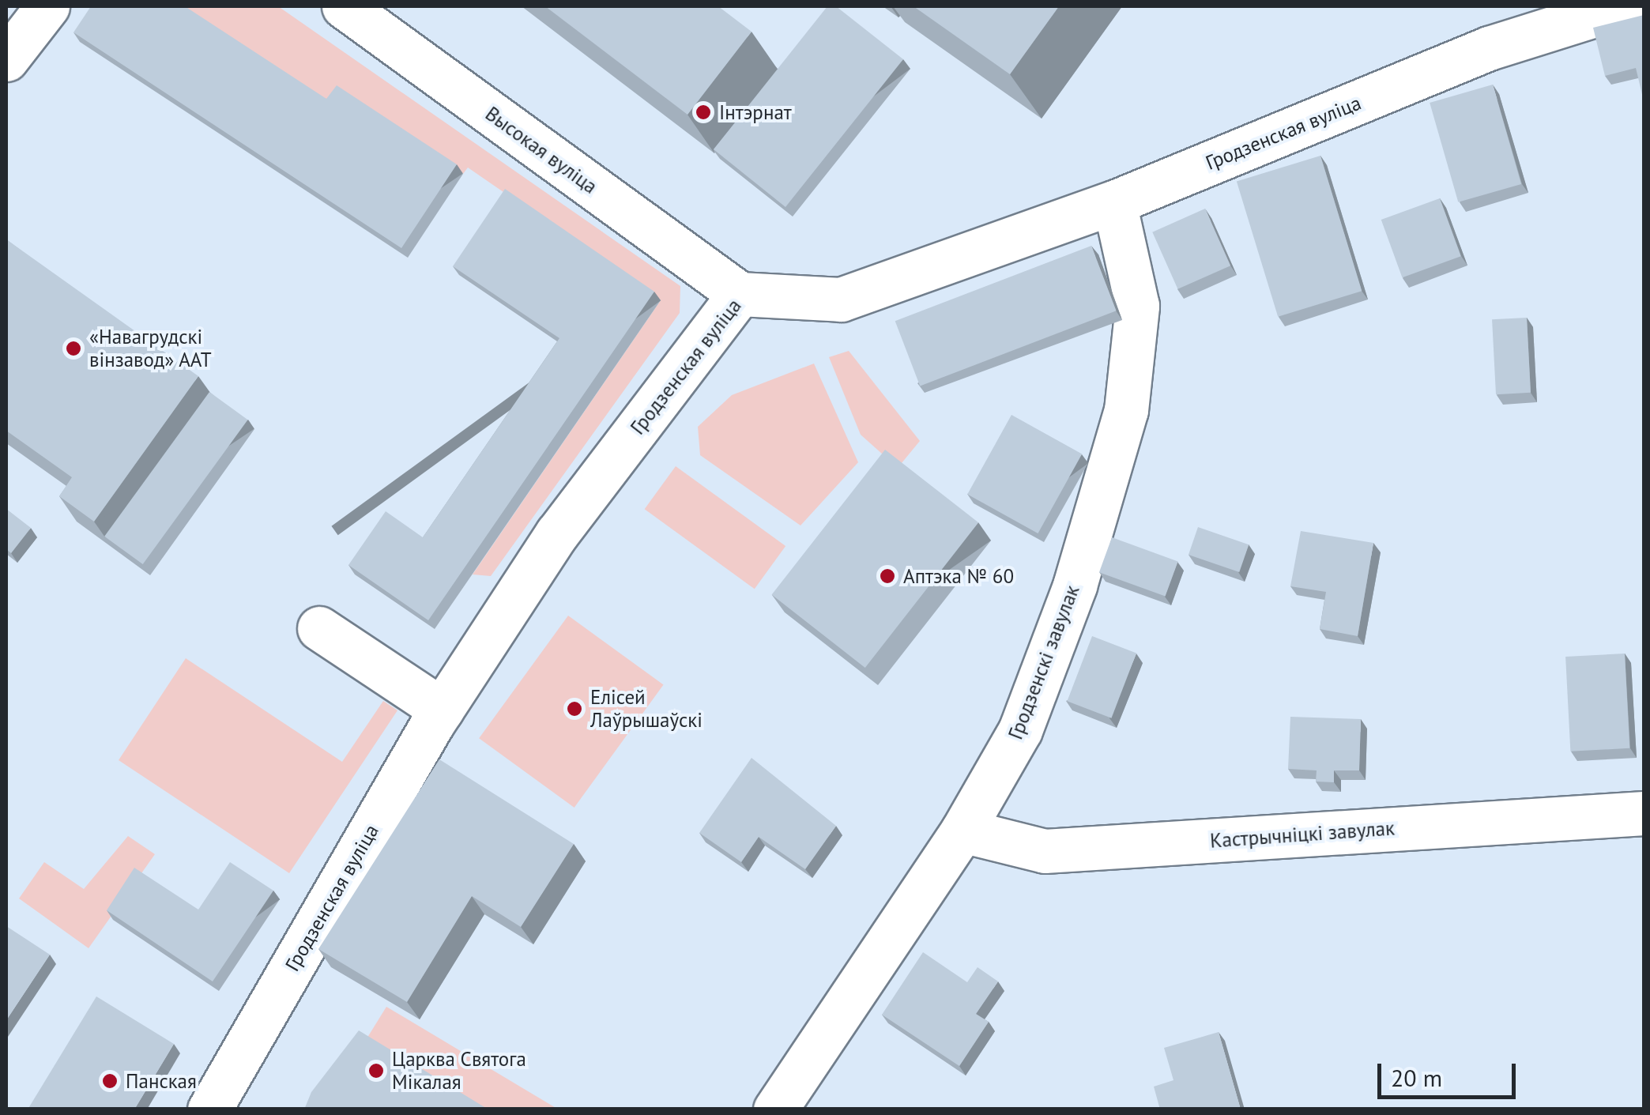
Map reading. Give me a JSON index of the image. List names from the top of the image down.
{
  "streets": {
    "street": [
      "Гродзенская вуліца",
      "Высокая вуліца",
      "Гродзенскі завулак",
      "Кастрычніцкі завулак"
    ]
  },
  "crossings": [
    ["Гродзенская вуліца", "Высокая вуліца"],
    ["Гродзенская вуліца", "Гродзенскі завулак"],
    ["Гродзенскі завулак", "Кастрычніцкі завулак"]
  ],
  "places": [
    "Інтэрнат",
    "«Навагрудскі вінзавод» ААТ",
    "Аптэка № 60",
    "Елісей Лаўрышаўскі",
    "Царква Святога Мікалая",
    "Панская"
  ],
  "scale_bar": "20 m"
}
